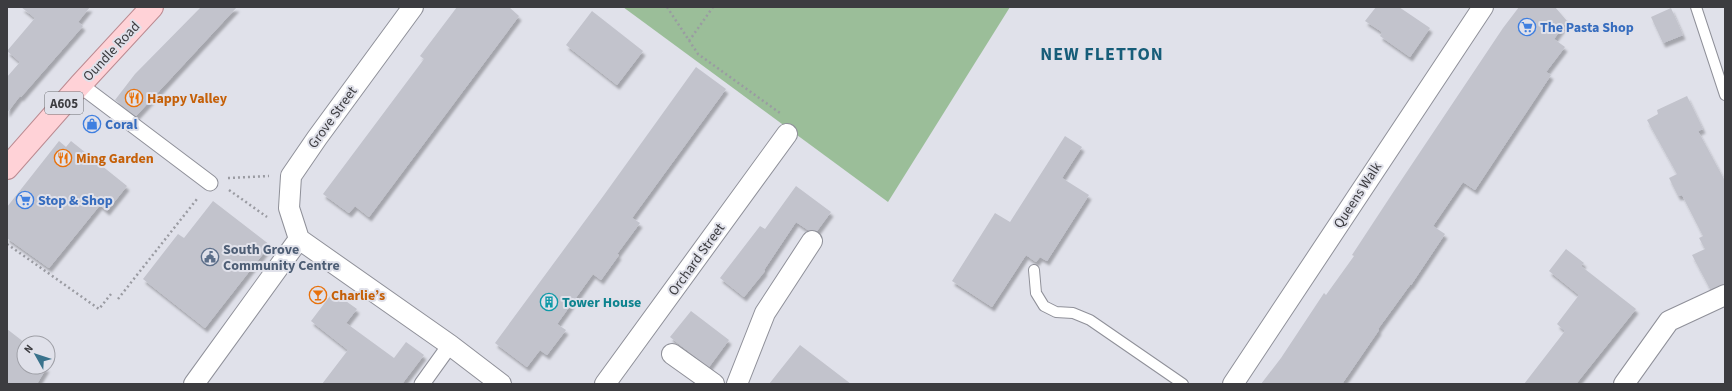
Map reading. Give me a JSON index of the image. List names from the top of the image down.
{
  "streets": {
    "main road": ["Oundle Road", "A605"],
    "street": ["Grove Street", "Queens Walk", "Orchard Street"]
  },
  "districts": ["NEW FLETTON"],
  "places": {
    "supermarket": ["The Pasta Shop", "Stop & Shop"],
    "restaurant": ["Happy Valley", "Ming Garden"],
    "shop": ["Coral"],
    "public building": ["South Grove Community Centre"],
    "bar": ["Charlie’s"],
    "building": ["Tower House"]
  },
  "north": "top left"
}
